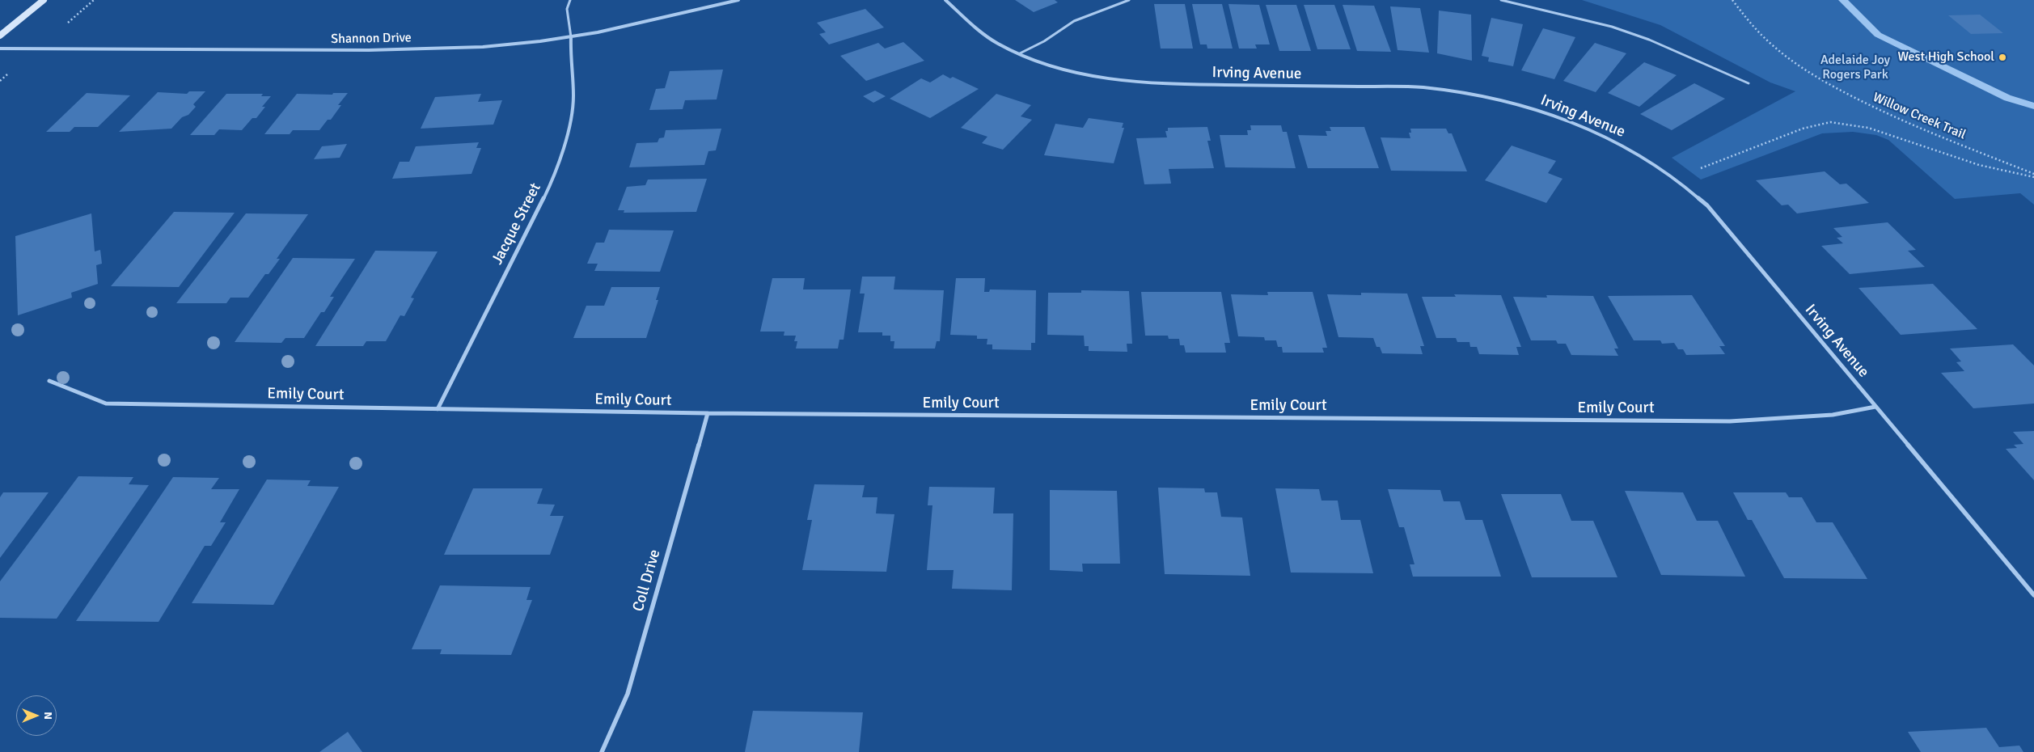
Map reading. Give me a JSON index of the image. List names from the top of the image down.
{
  "streets": {
    "street": [
      "Shannon Drive",
      "Irving Avenue",
      "Jacque Street",
      "Emily Court",
      "Coll Drive"
    ],
    "path": ["Willow Creek Trail"]
  },
  "crossings": [
    ["Shannon Drive", "Jacque Street"],
    ["Irving Avenue", "Emily Court"],
    ["Jacque Street", "Emily Court"],
    ["Emily Court", "Coll Drive"]
  ],
  "parks": ["Adelaide Joy Rogers Park"],
  "places": ["West High School"],
  "north": "right"
}
